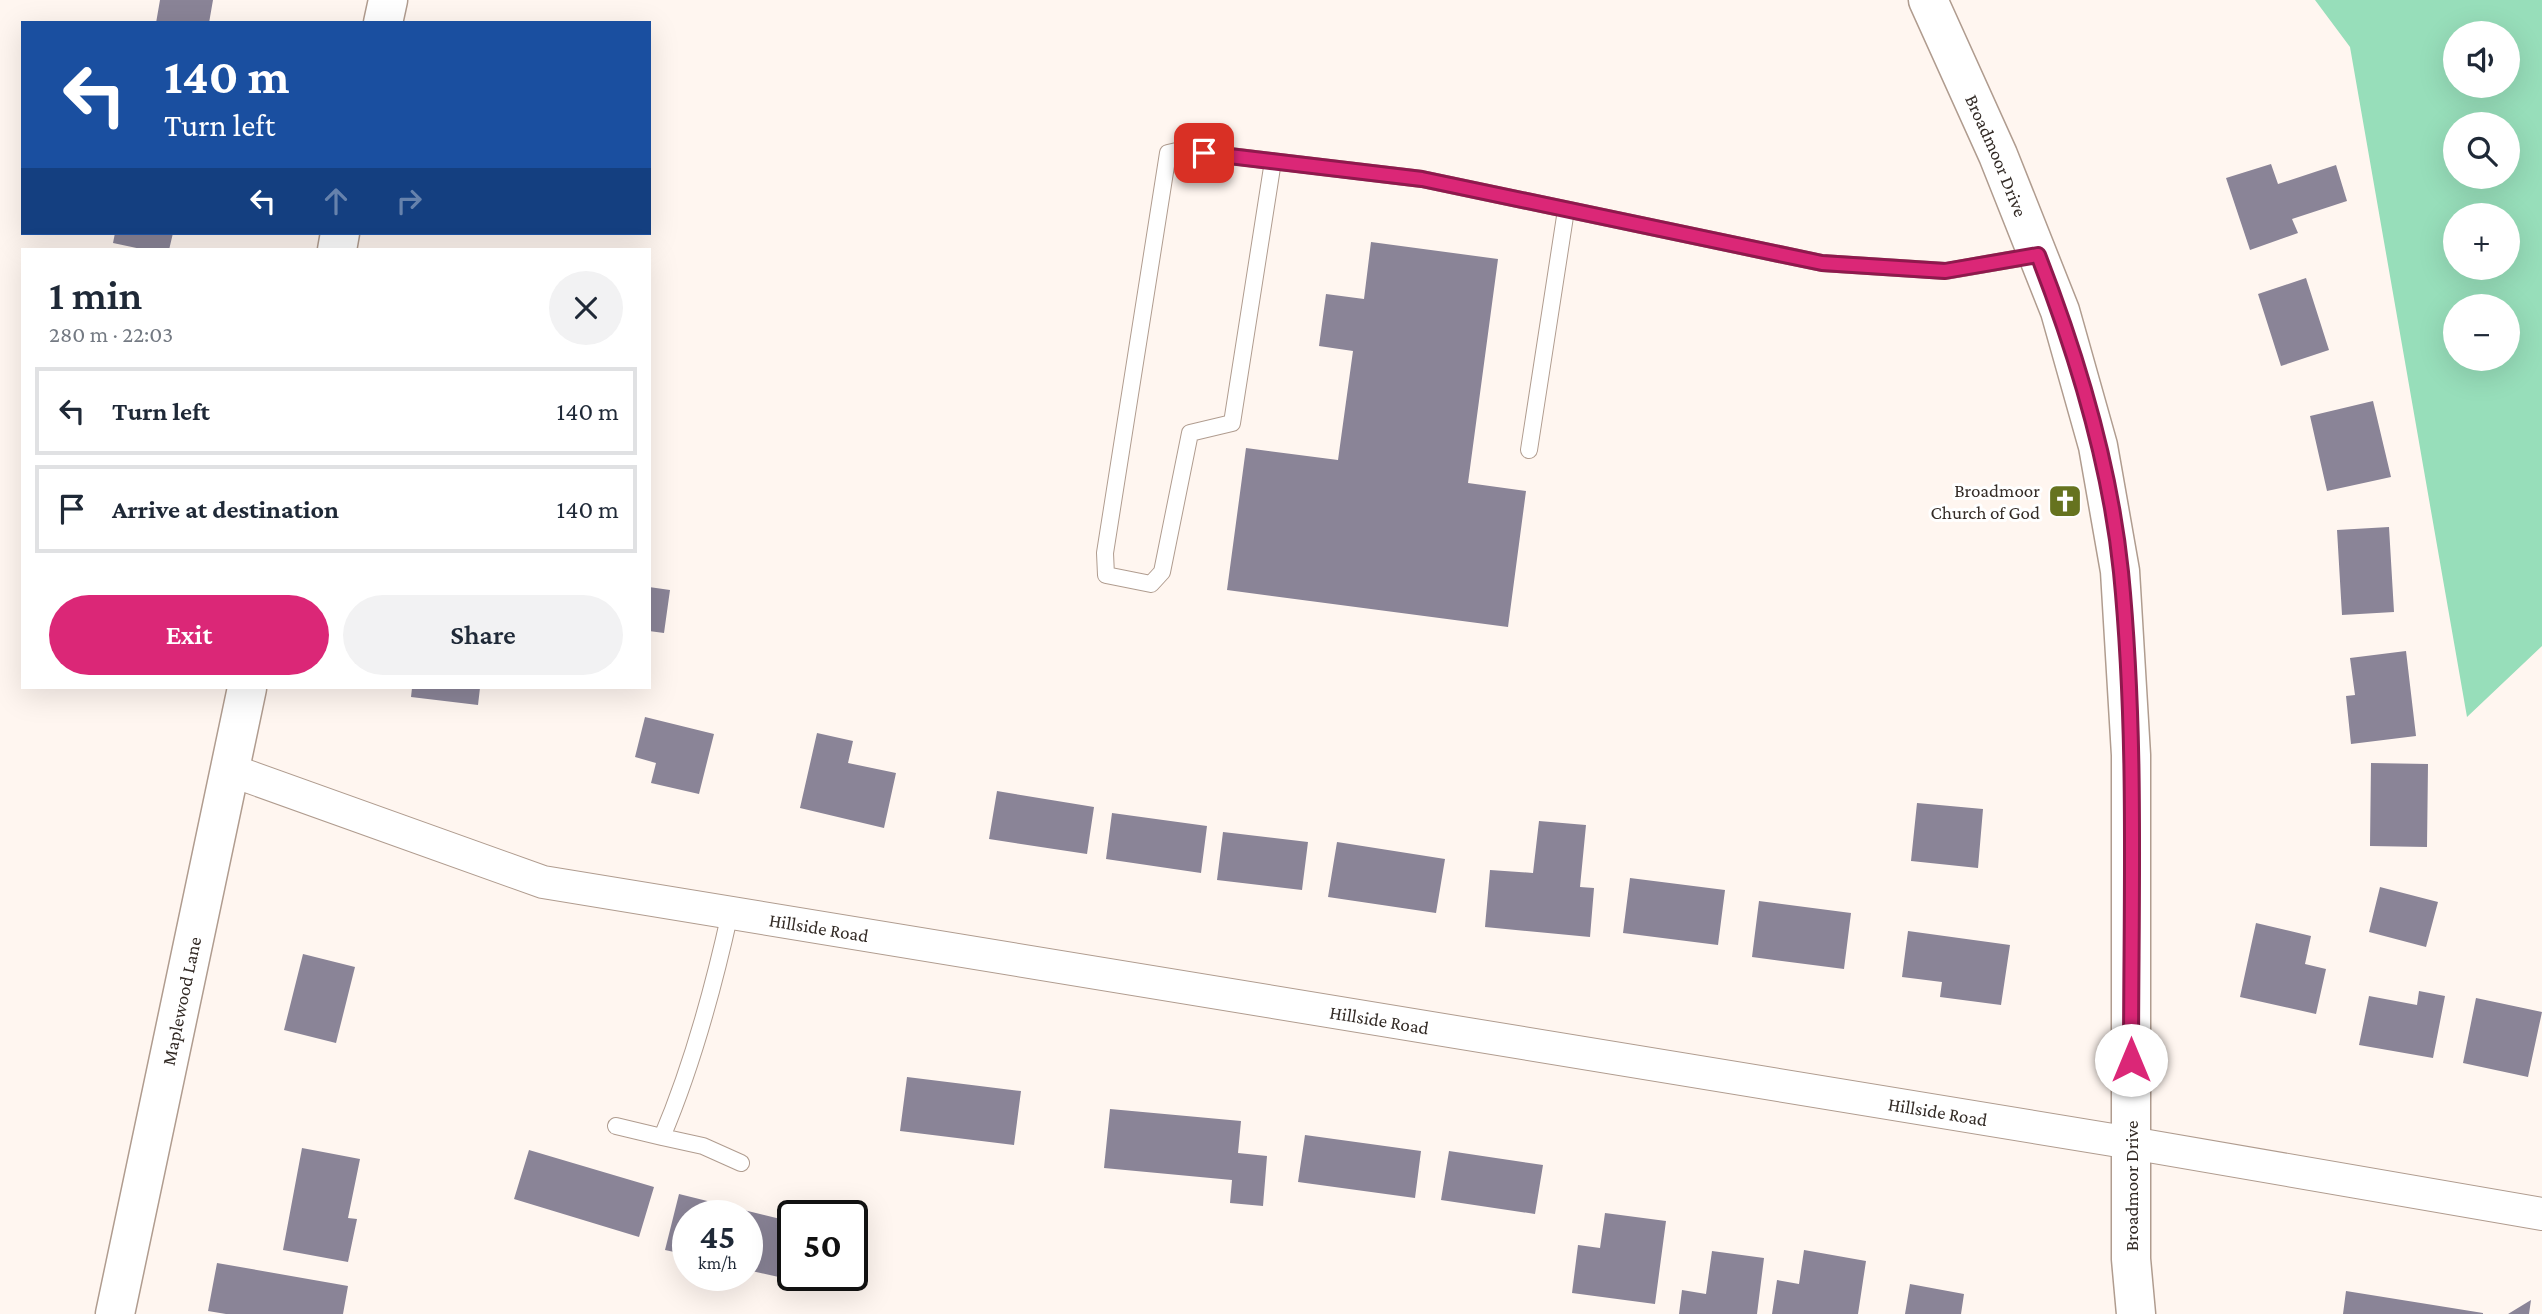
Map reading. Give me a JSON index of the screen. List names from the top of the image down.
{
  "streets": {
    "main road": ["Broadmoor Drive", "Maplewood Lane"],
    "street": ["Hillside Road"]
  },
  "crossings": [
    ["Broadmoor Drive", "Hillside Road"],
    ["Hillside Road", "Maplewood Lane"]
  ],
  "places": {
    "church": ["Broadmoor Church of God"]
  },
  "page": {
    "map_buttons": ["+", "−"],
    "turn": ["140 m", "Turn left"],
    "heading": ["1 min", "280 m · 22:03"],
    "list": [
      {
        "name": "Turn left",
        "value": "140 m"
      },
      {
        "name": "Arrive at destination",
        "value": "140 m"
      }
    ],
    "buttons": ["Exit", "Share"],
    "speed": "45 km/h",
    "limit": "50"
  }
}
